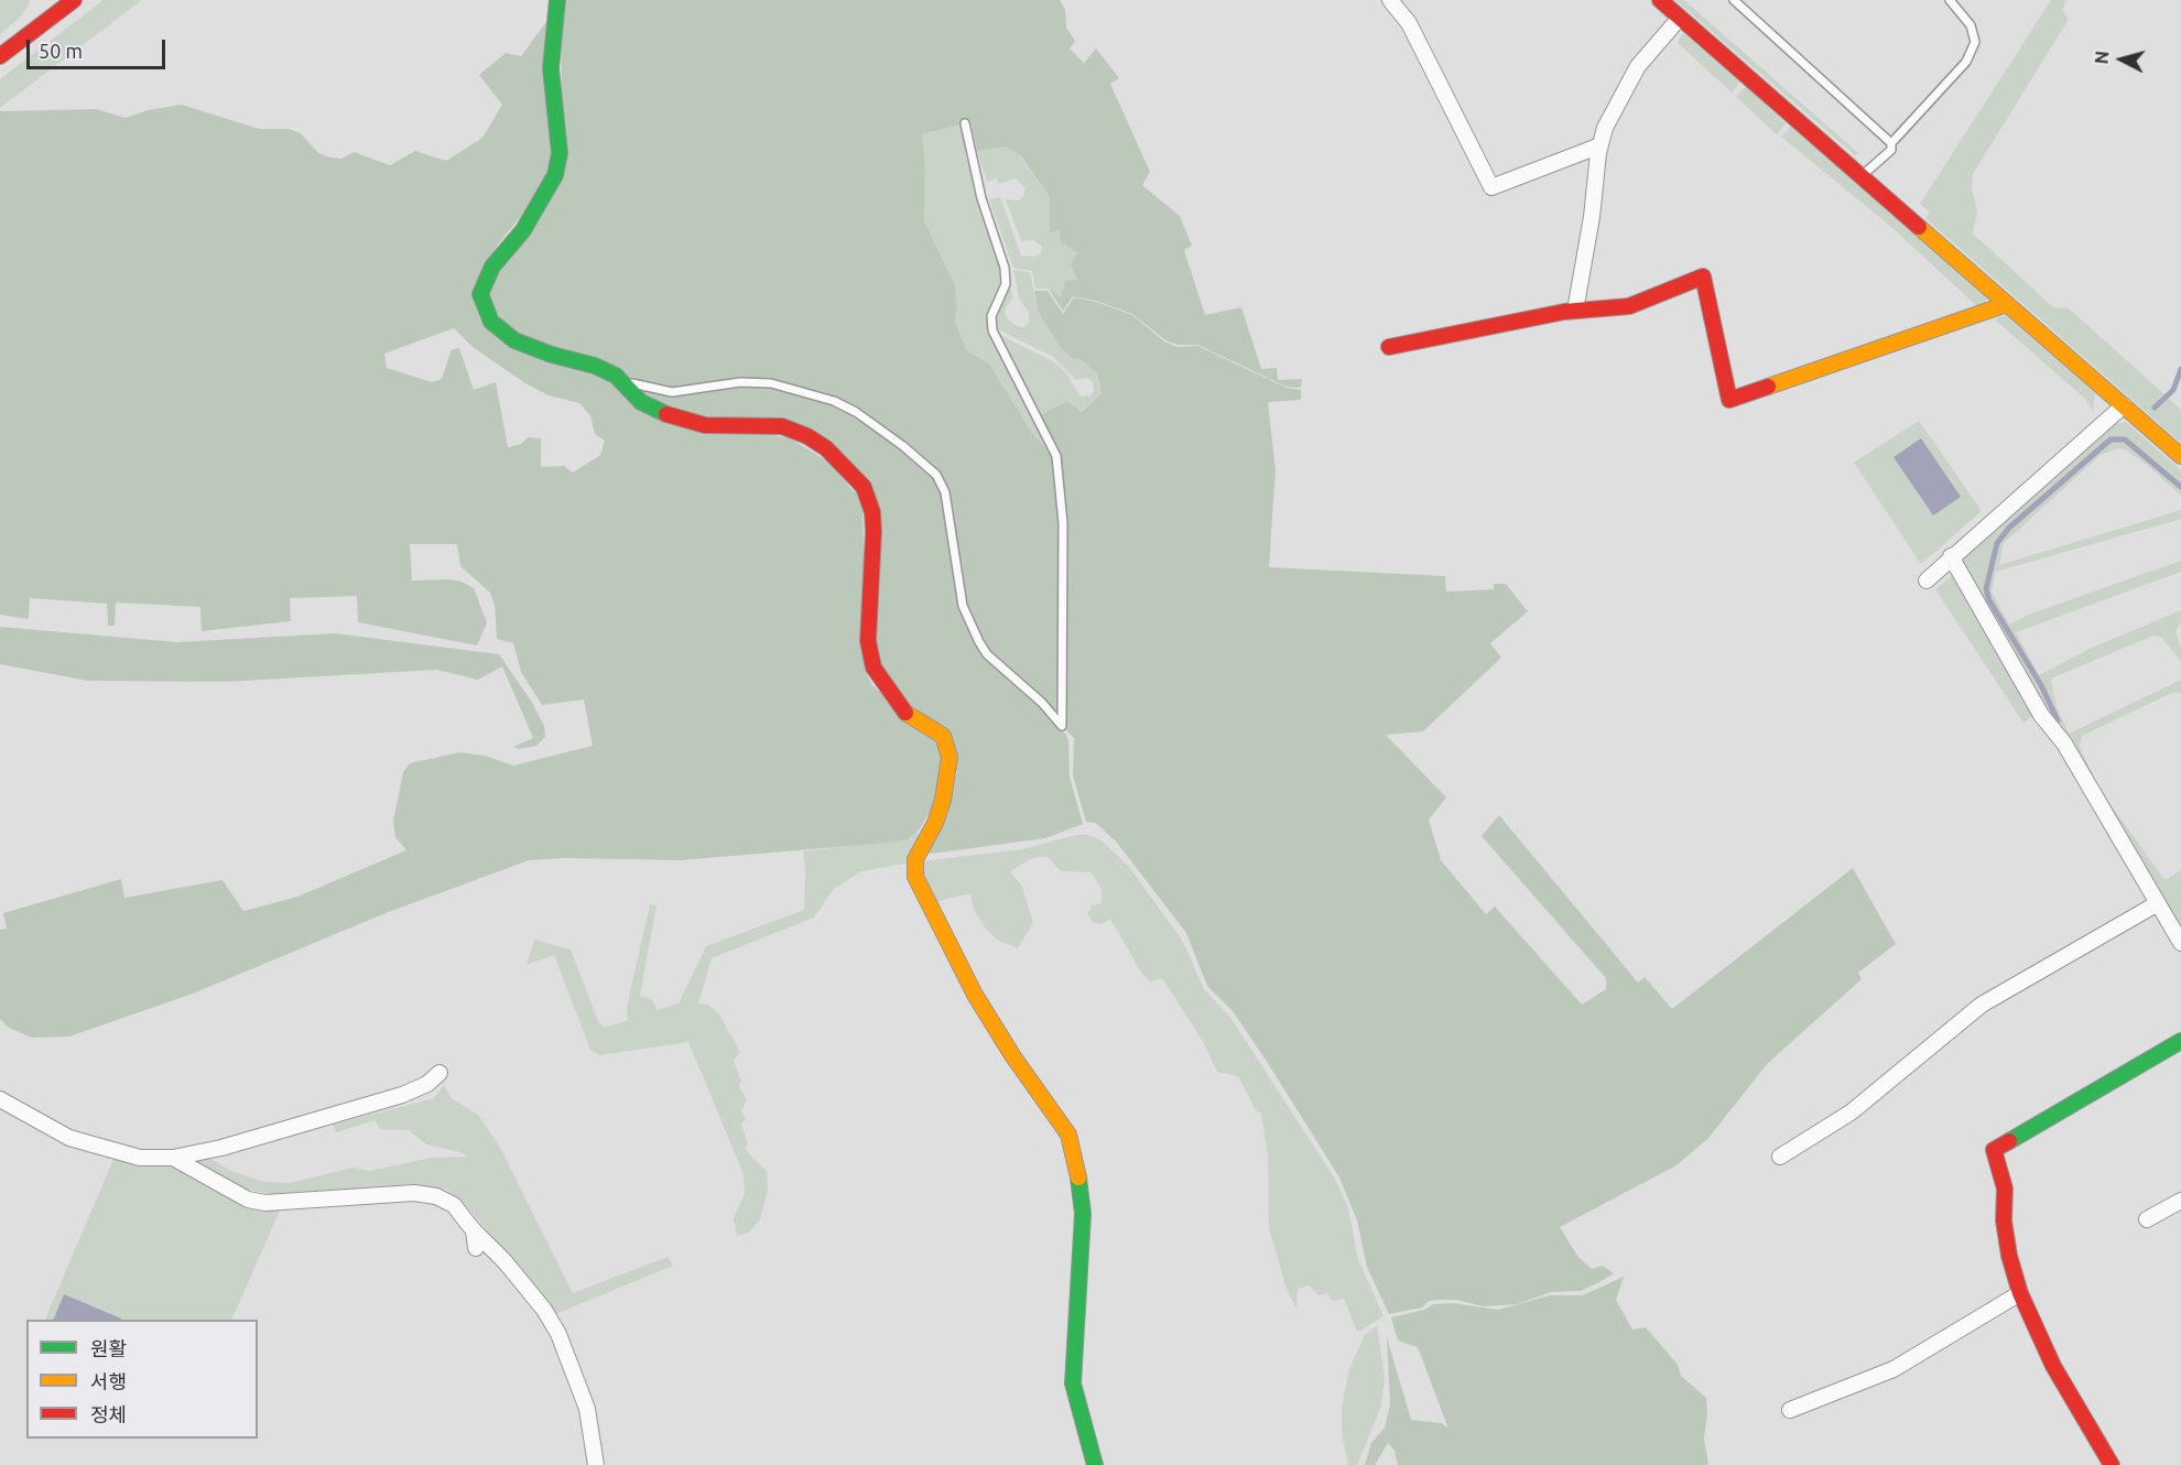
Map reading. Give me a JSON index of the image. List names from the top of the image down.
{
  "legend": ["원활", "서행", "정체"],
  "scale_bar": "50 m",
  "north": "left"
}
